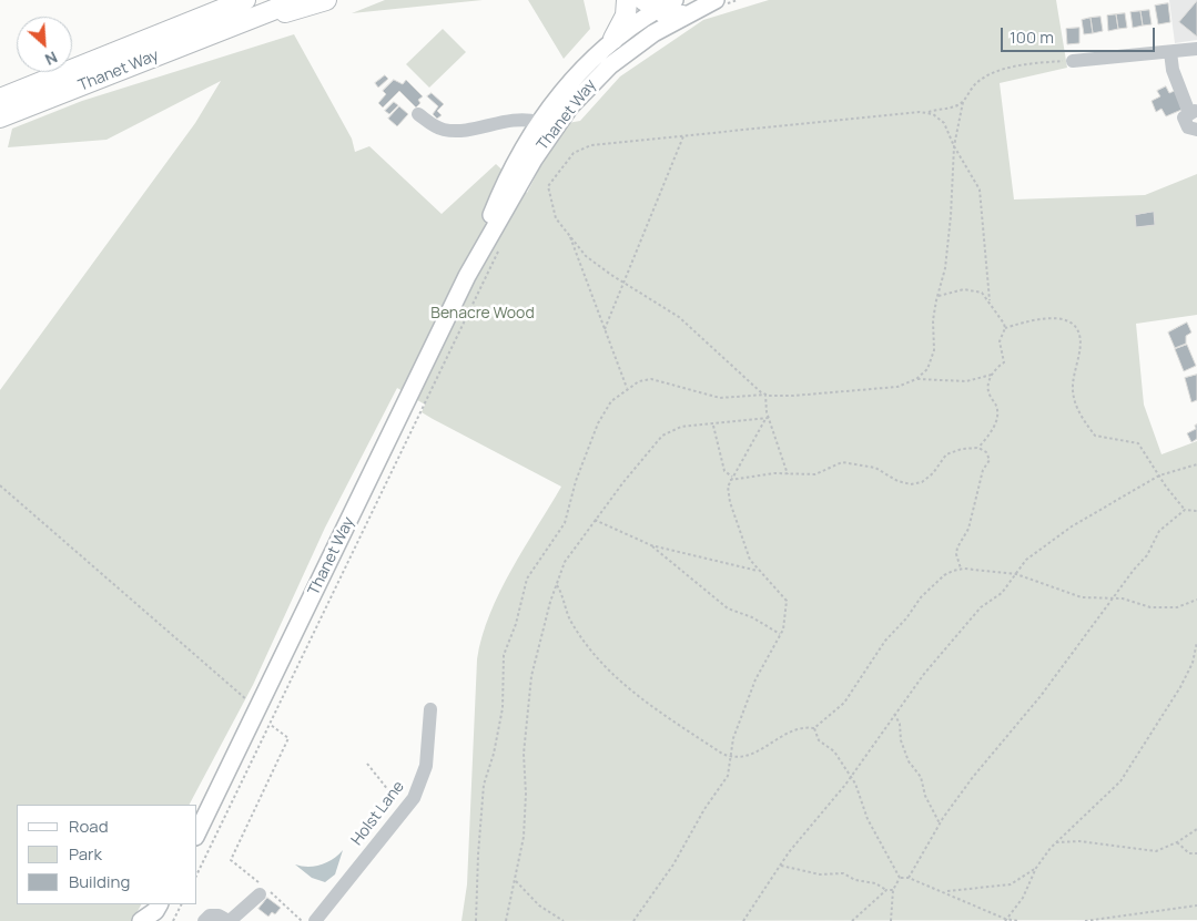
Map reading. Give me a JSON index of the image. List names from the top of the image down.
{
  "streets": {
    "highway": ["Thanet Way"],
    "street": ["Holst Lane"]
  },
  "parks": ["Benacre Wood"],
  "legend": ["Road", "Park", "Building"],
  "scale_bar": "100 m",
  "north": "bottom right"
}
